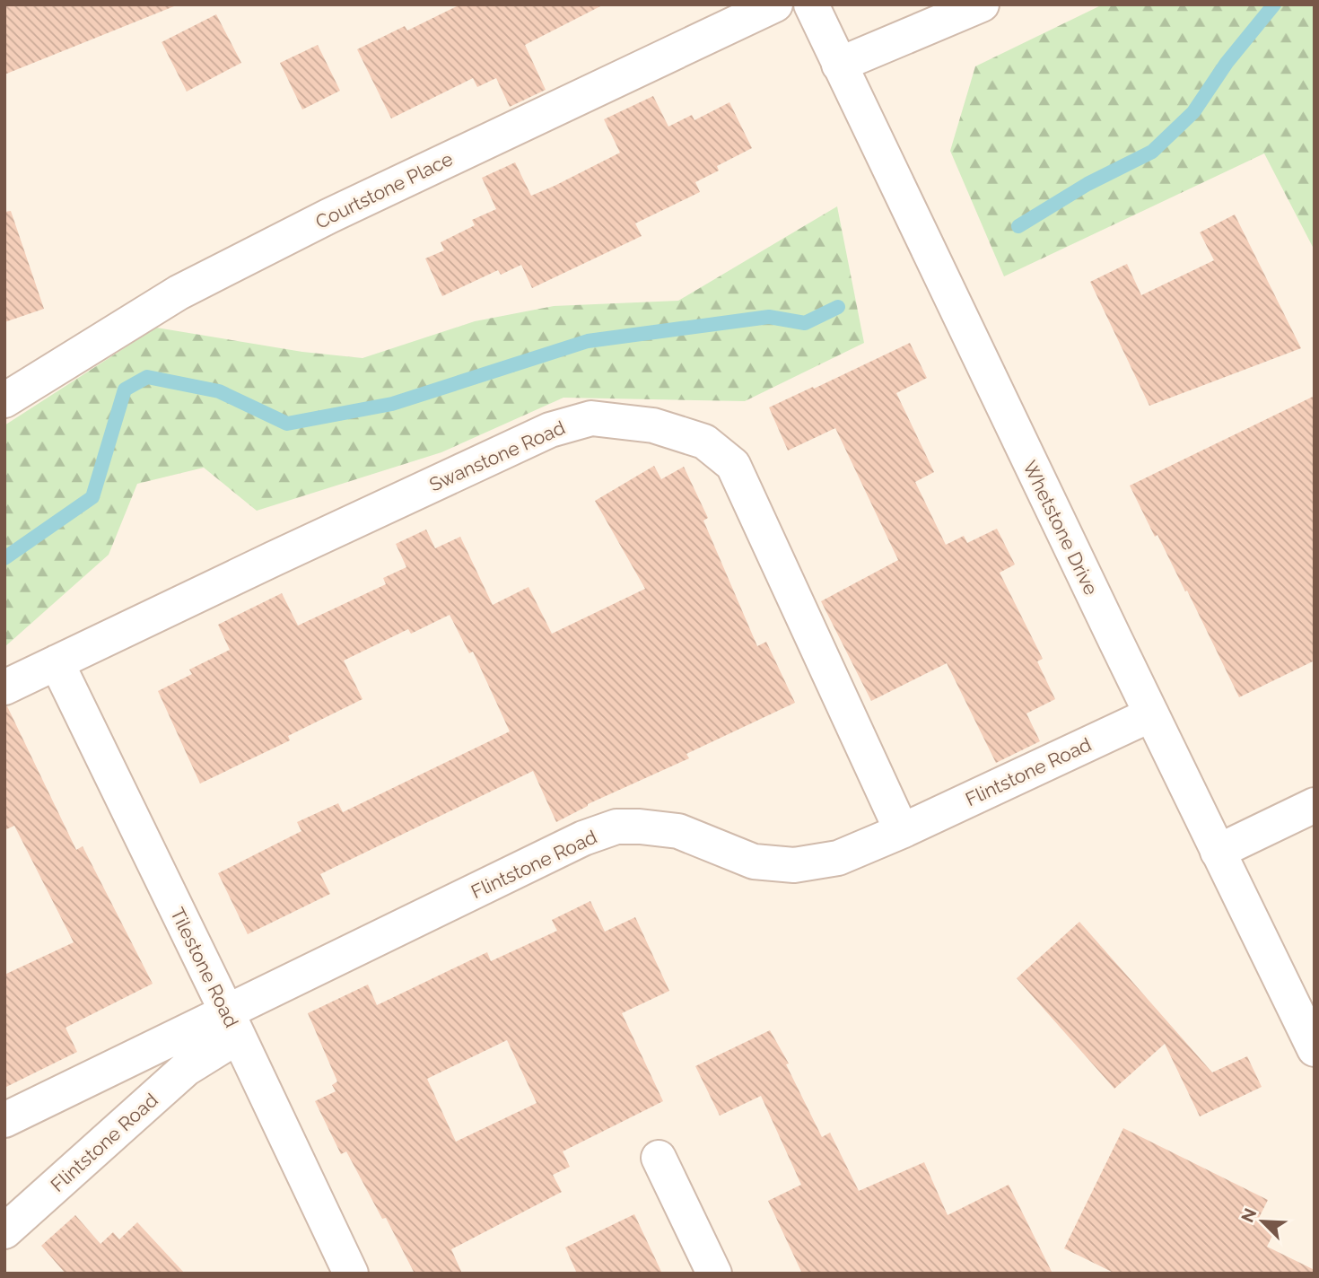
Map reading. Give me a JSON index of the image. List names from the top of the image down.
{
  "streets": {
    "street": [
      "Courtstone Place",
      "Swanstone Road",
      "Whetstone Drive",
      "Flintstone Road",
      "Tilestone Road"
    ]
  },
  "crossings": [
    ["Swanstone Road", "Flintstone Road"],
    ["Swanstone Road", "Tilestone Road"],
    ["Whetstone Drive", "Flintstone Road"],
    ["Flintstone Road", "Tilestone Road"]
  ],
  "north": "top left"
}
